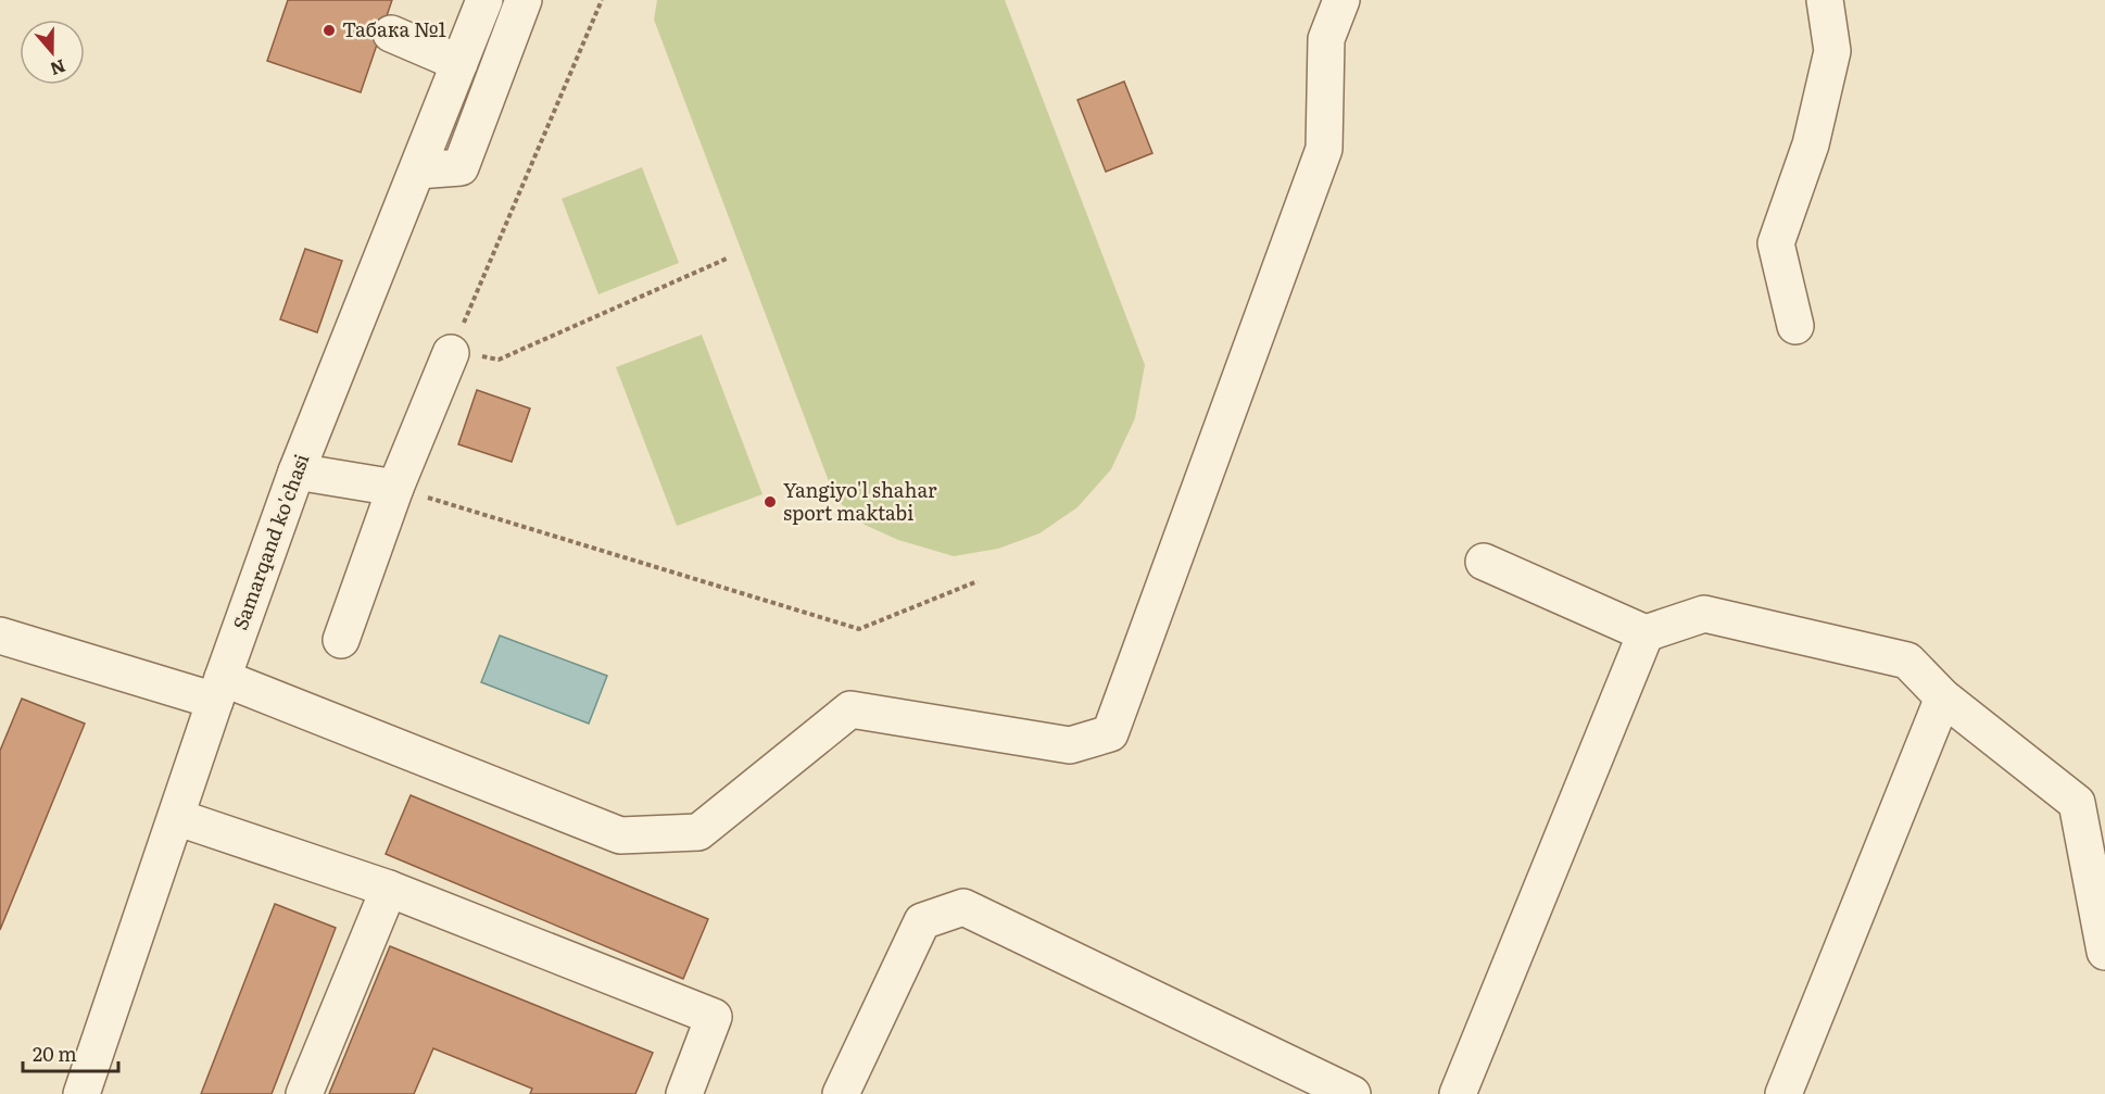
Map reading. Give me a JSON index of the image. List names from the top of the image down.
{
  "streets": {
    "street": ["Samarqand ko'chasi"]
  },
  "places": ["Табака №1", "Yangiyo'l shahar sport maktabi"],
  "scale_bar": "20 m",
  "north": "bottom"
}
